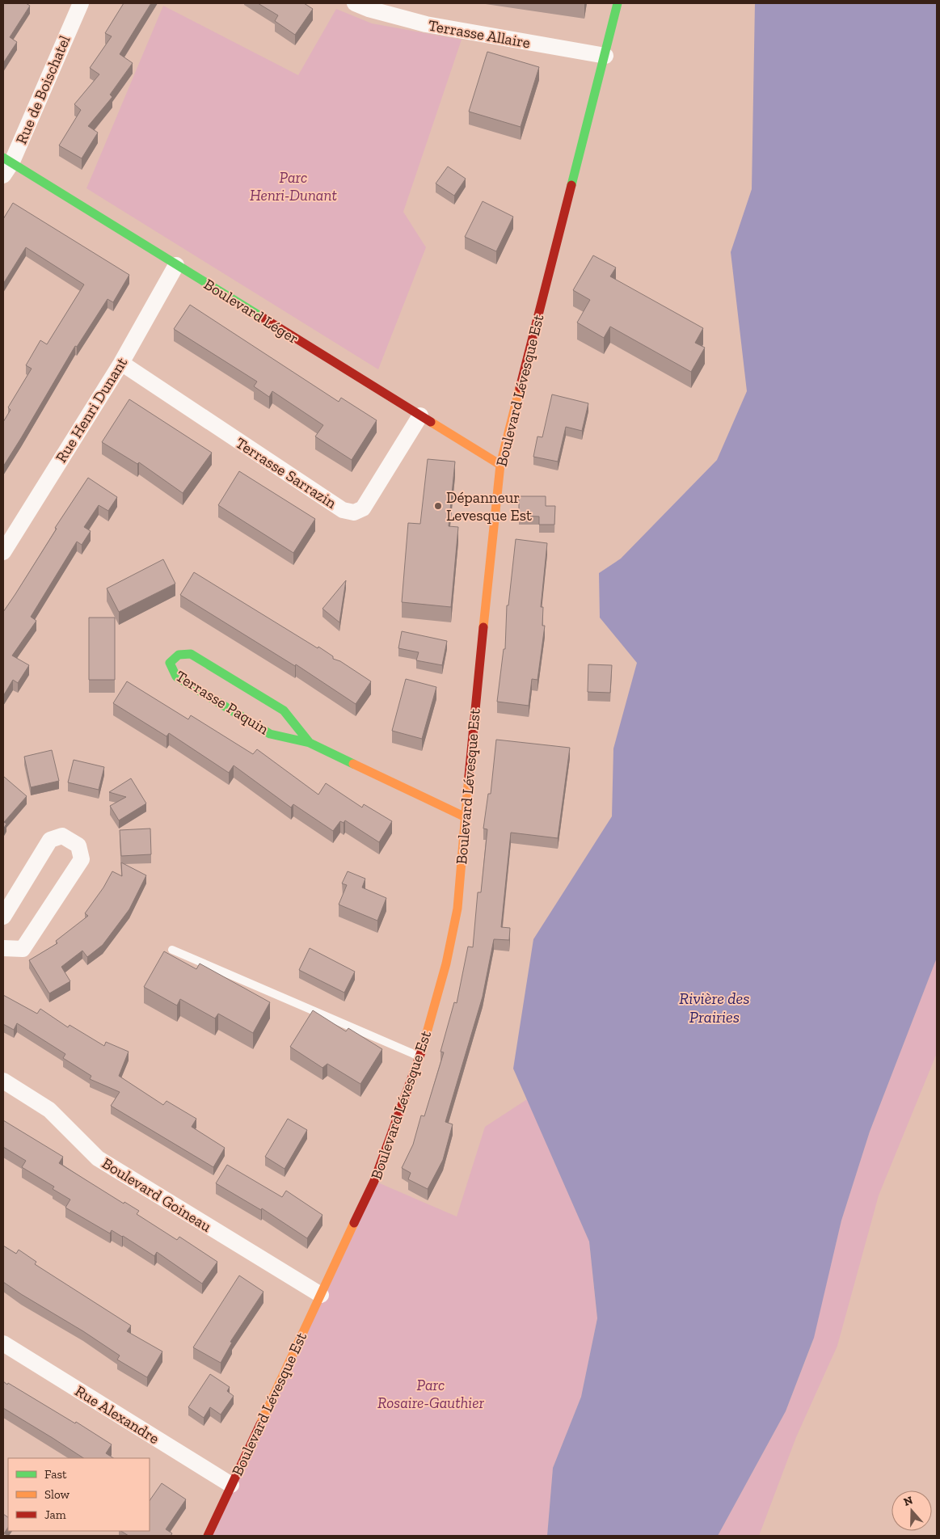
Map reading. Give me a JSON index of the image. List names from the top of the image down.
{
  "streets": {
    "street": [
      "Terrasse Allaire",
      "Rue de Boischatel",
      "Boulevard Léger",
      "Boulevard Lévesque Est",
      "Rue Henri Dunant",
      "Terrasse Sarrazin",
      "Terrasse Paquin",
      "Boulevard Goineau",
      "Rue Alexandre"
    ]
  },
  "crossings": [
    ["Terrasse Allaire", "Boulevard Lévesque Est"],
    ["Rue de Boischatel", "Boulevard Léger"],
    ["Boulevard Léger", "Boulevard Lévesque Est"],
    ["Boulevard Léger", "Rue Henri Dunant"],
    ["Boulevard Léger", "Terrasse Sarrazin"],
    ["Boulevard Lévesque Est", "Terrasse Paquin"],
    ["Boulevard Lévesque Est", "Boulevard Goineau"],
    ["Boulevard Lévesque Est", "Rue Alexandre"],
    ["Rue Henri Dunant", "Terrasse Sarrazin"]
  ],
  "water": ["Rivière des Prairies"],
  "parks": ["Parc Henri-Dunant", "Parc Rosaire-Gauthier"],
  "places": ["Dépanneur Levesque Est"],
  "legend": ["Fast", "Slow", "Jam"],
  "north": "top"
}
